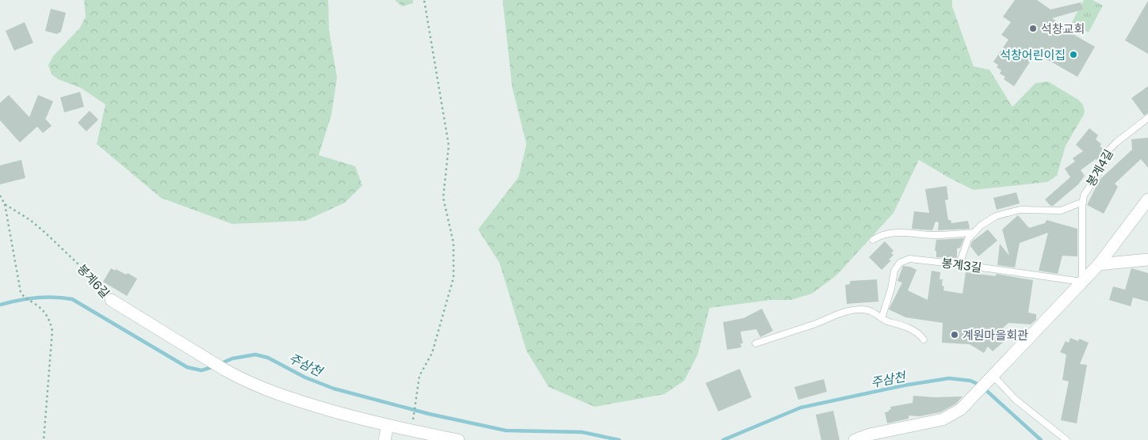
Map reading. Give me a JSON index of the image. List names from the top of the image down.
{
  "streets": {
    "street": ["봉계6길"],
    "lane": ["봉계4길", "봉계3길"]
  },
  "crossings": [
    ["봉계4길", "봉계3길"]
  ],
  "water": ["주삼천"],
  "places": ["석창교회", "석창어린이집", "계원마을회관"]
}
